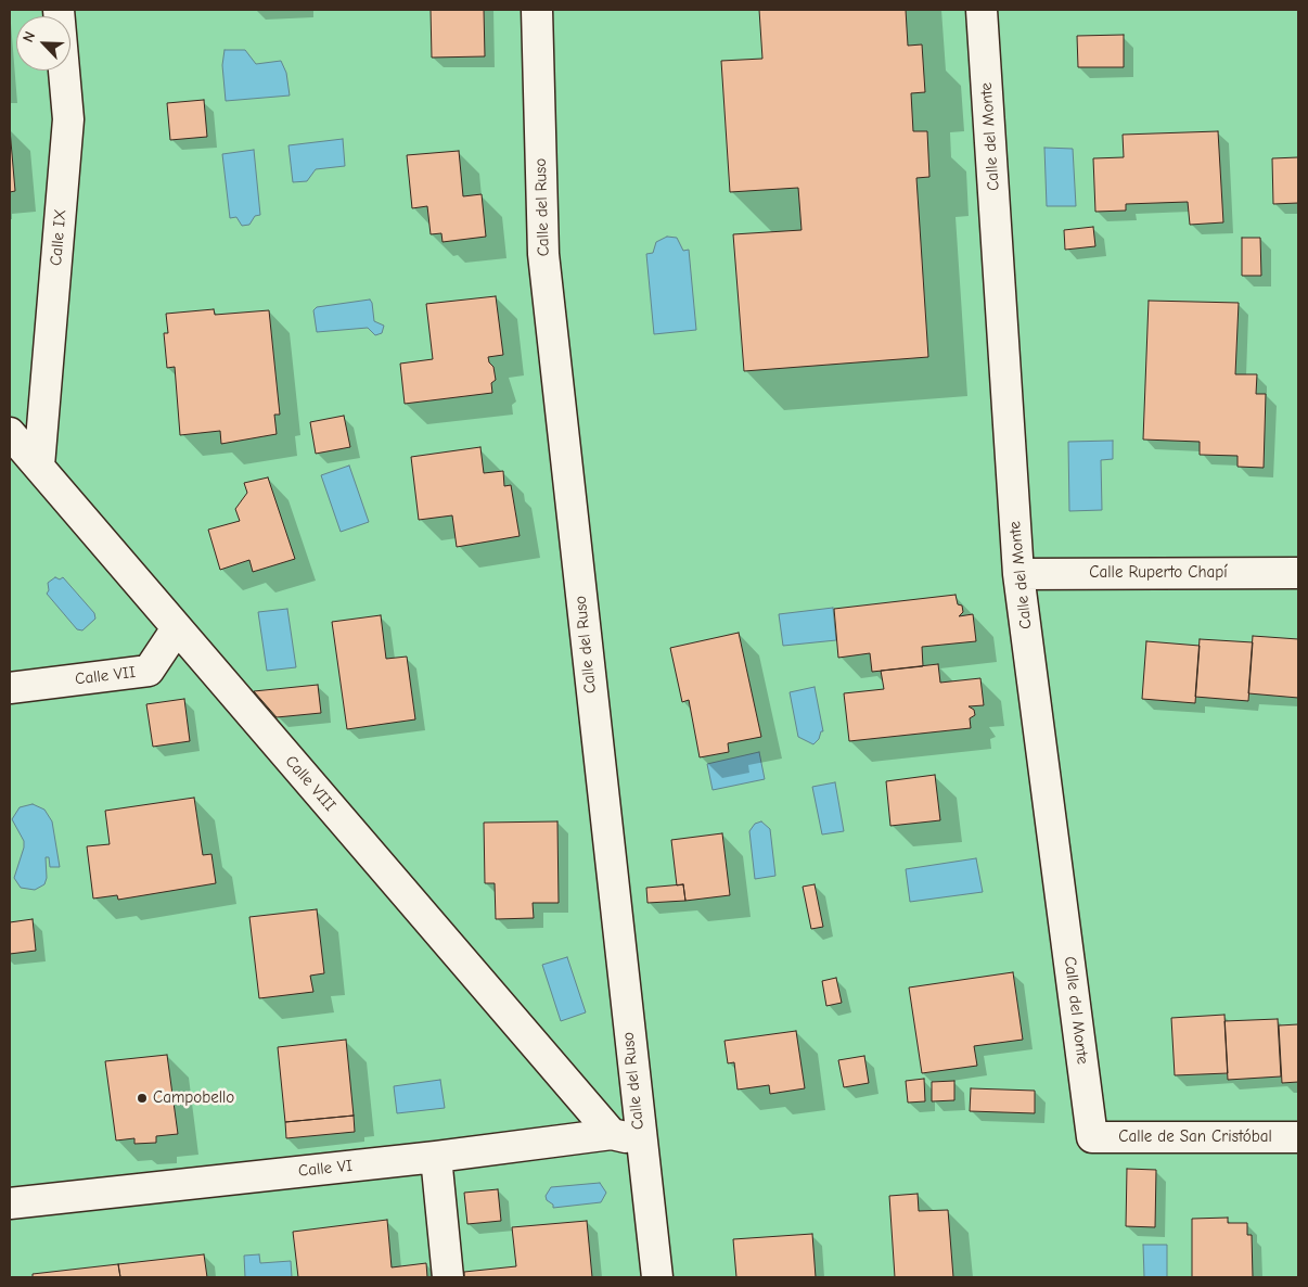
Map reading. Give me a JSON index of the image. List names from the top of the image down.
{
  "streets": {
    "street": [
      "Calle del Monte",
      "Calle del Ruso",
      "Calle IX",
      "Calle Ruperto Chapí",
      "Calle VII",
      "Calle VIII",
      "Calle de San Cristóbal",
      "Calle VI"
    ]
  },
  "crossings": [
    ["Calle del Monte", "Calle Ruperto Chapí"],
    ["Calle del Monte", "Calle de San Cristóbal"],
    ["Calle del Ruso", "Calle VI"],
    ["Calle IX", "Calle VIII"],
    ["Calle VII", "Calle VIII"],
    ["Calle VIII", "Calle VI"]
  ],
  "places": ["Campobello"],
  "north": "top left"
}
